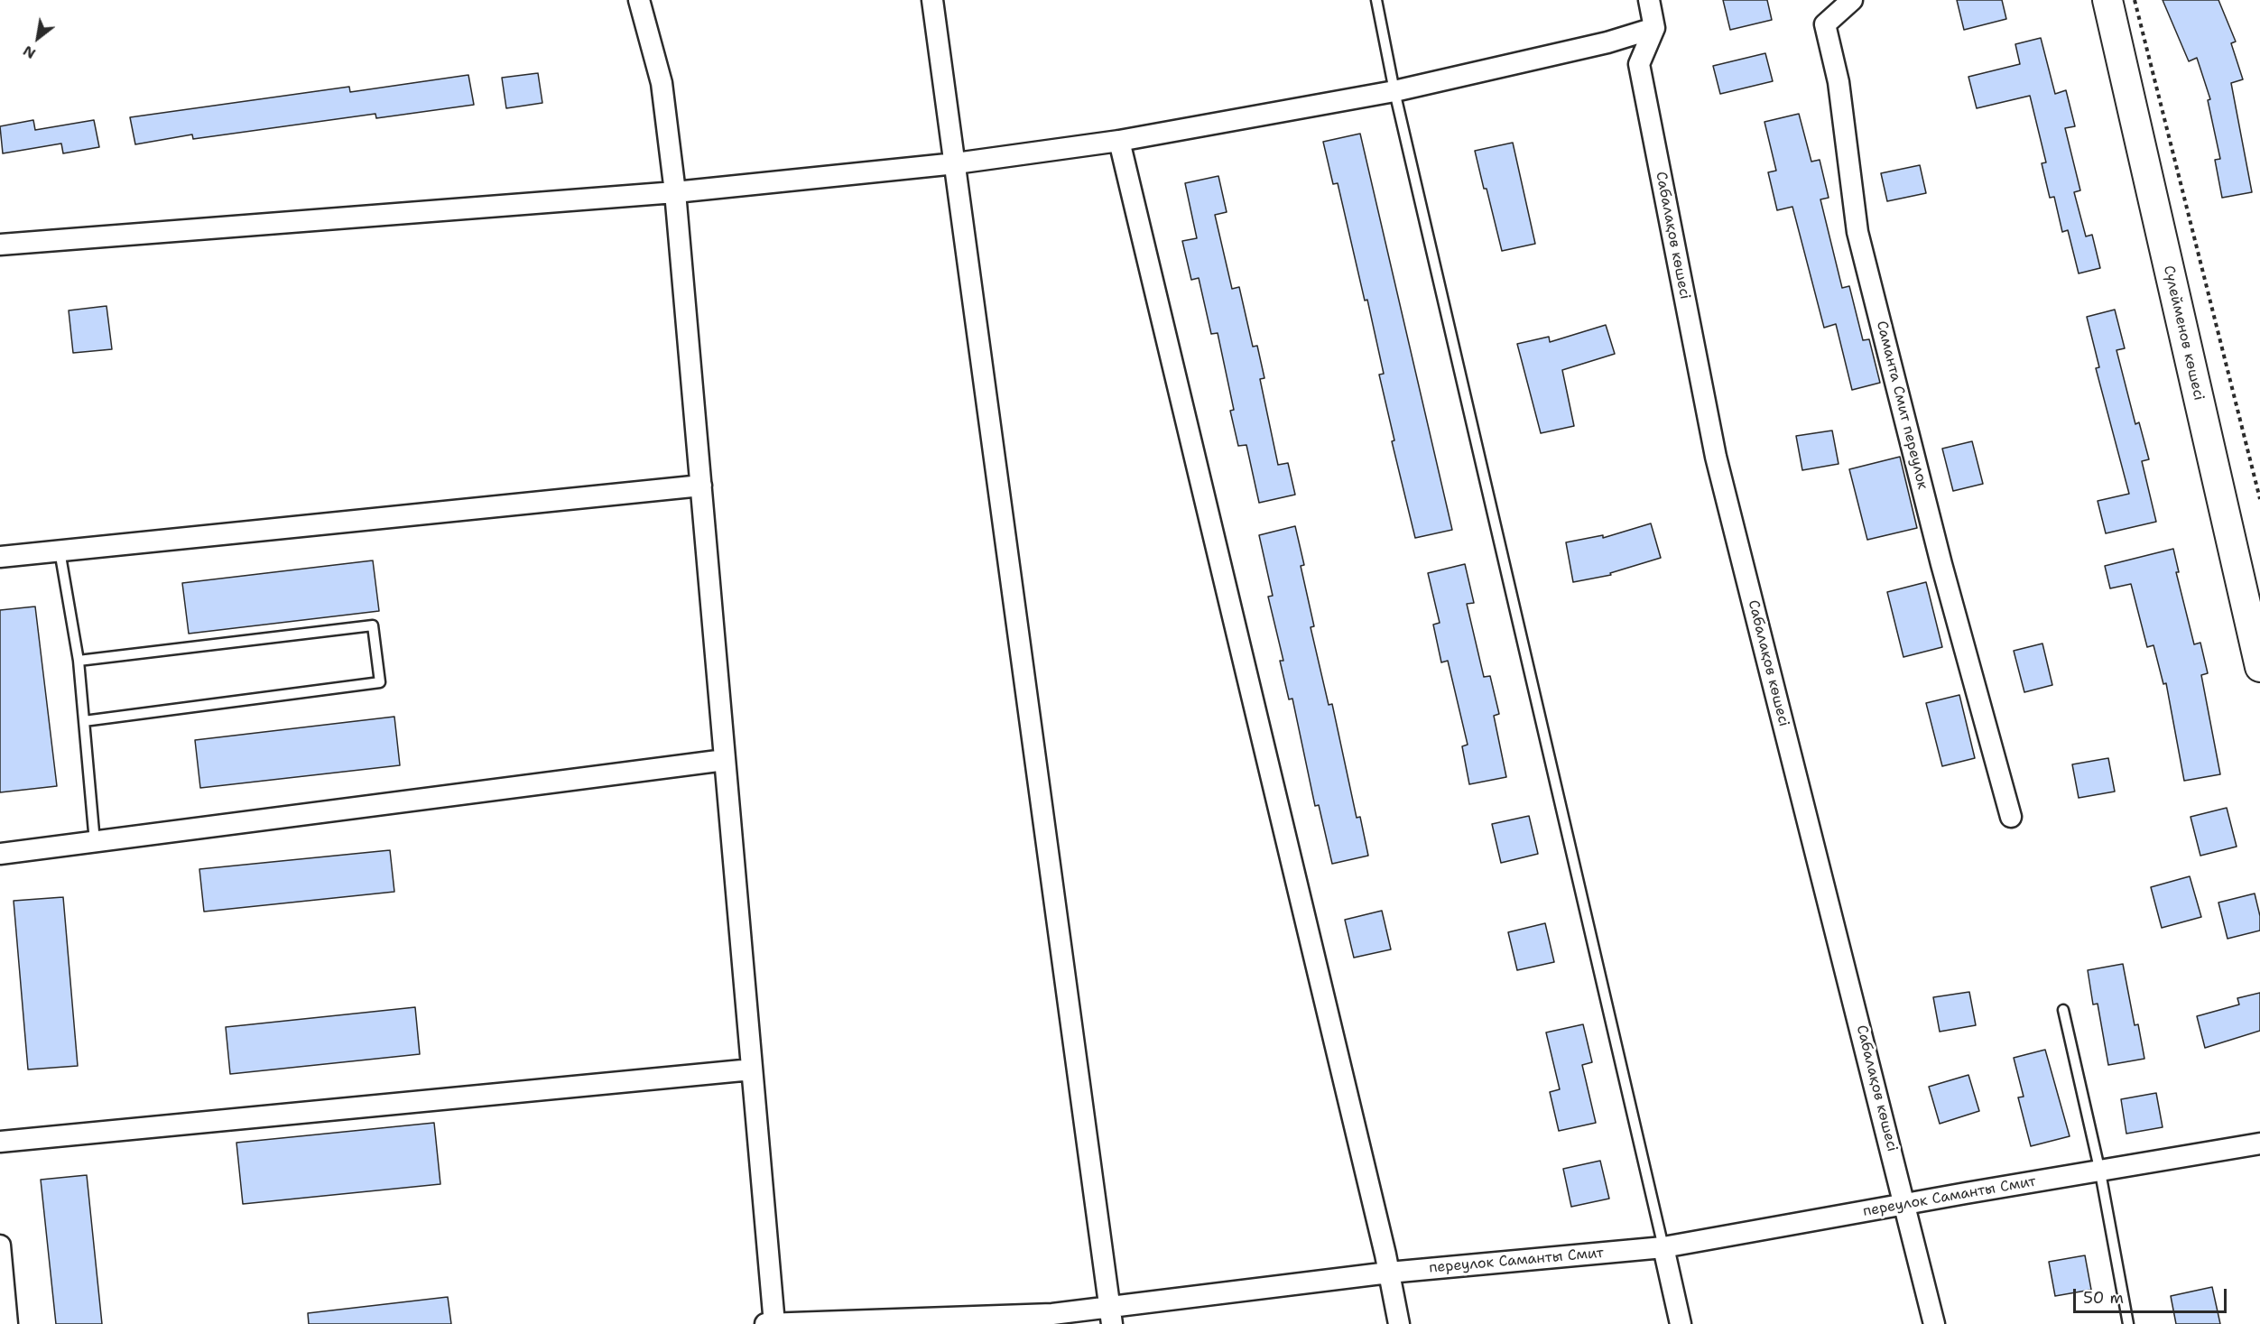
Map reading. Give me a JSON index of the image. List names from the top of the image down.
{
  "streets": {
    "main road": ["Сүлейменов көшесі"],
    "street": ["Сабалақов көшесі", "Саманта Смит переулок", "переулок Саманты Смит"]
  },
  "crossings": [
    ["Сабалақов көшесі", "переулок Саманты Смит"]
  ],
  "scale_bar": "50 m",
  "north": "bottom left"
}
